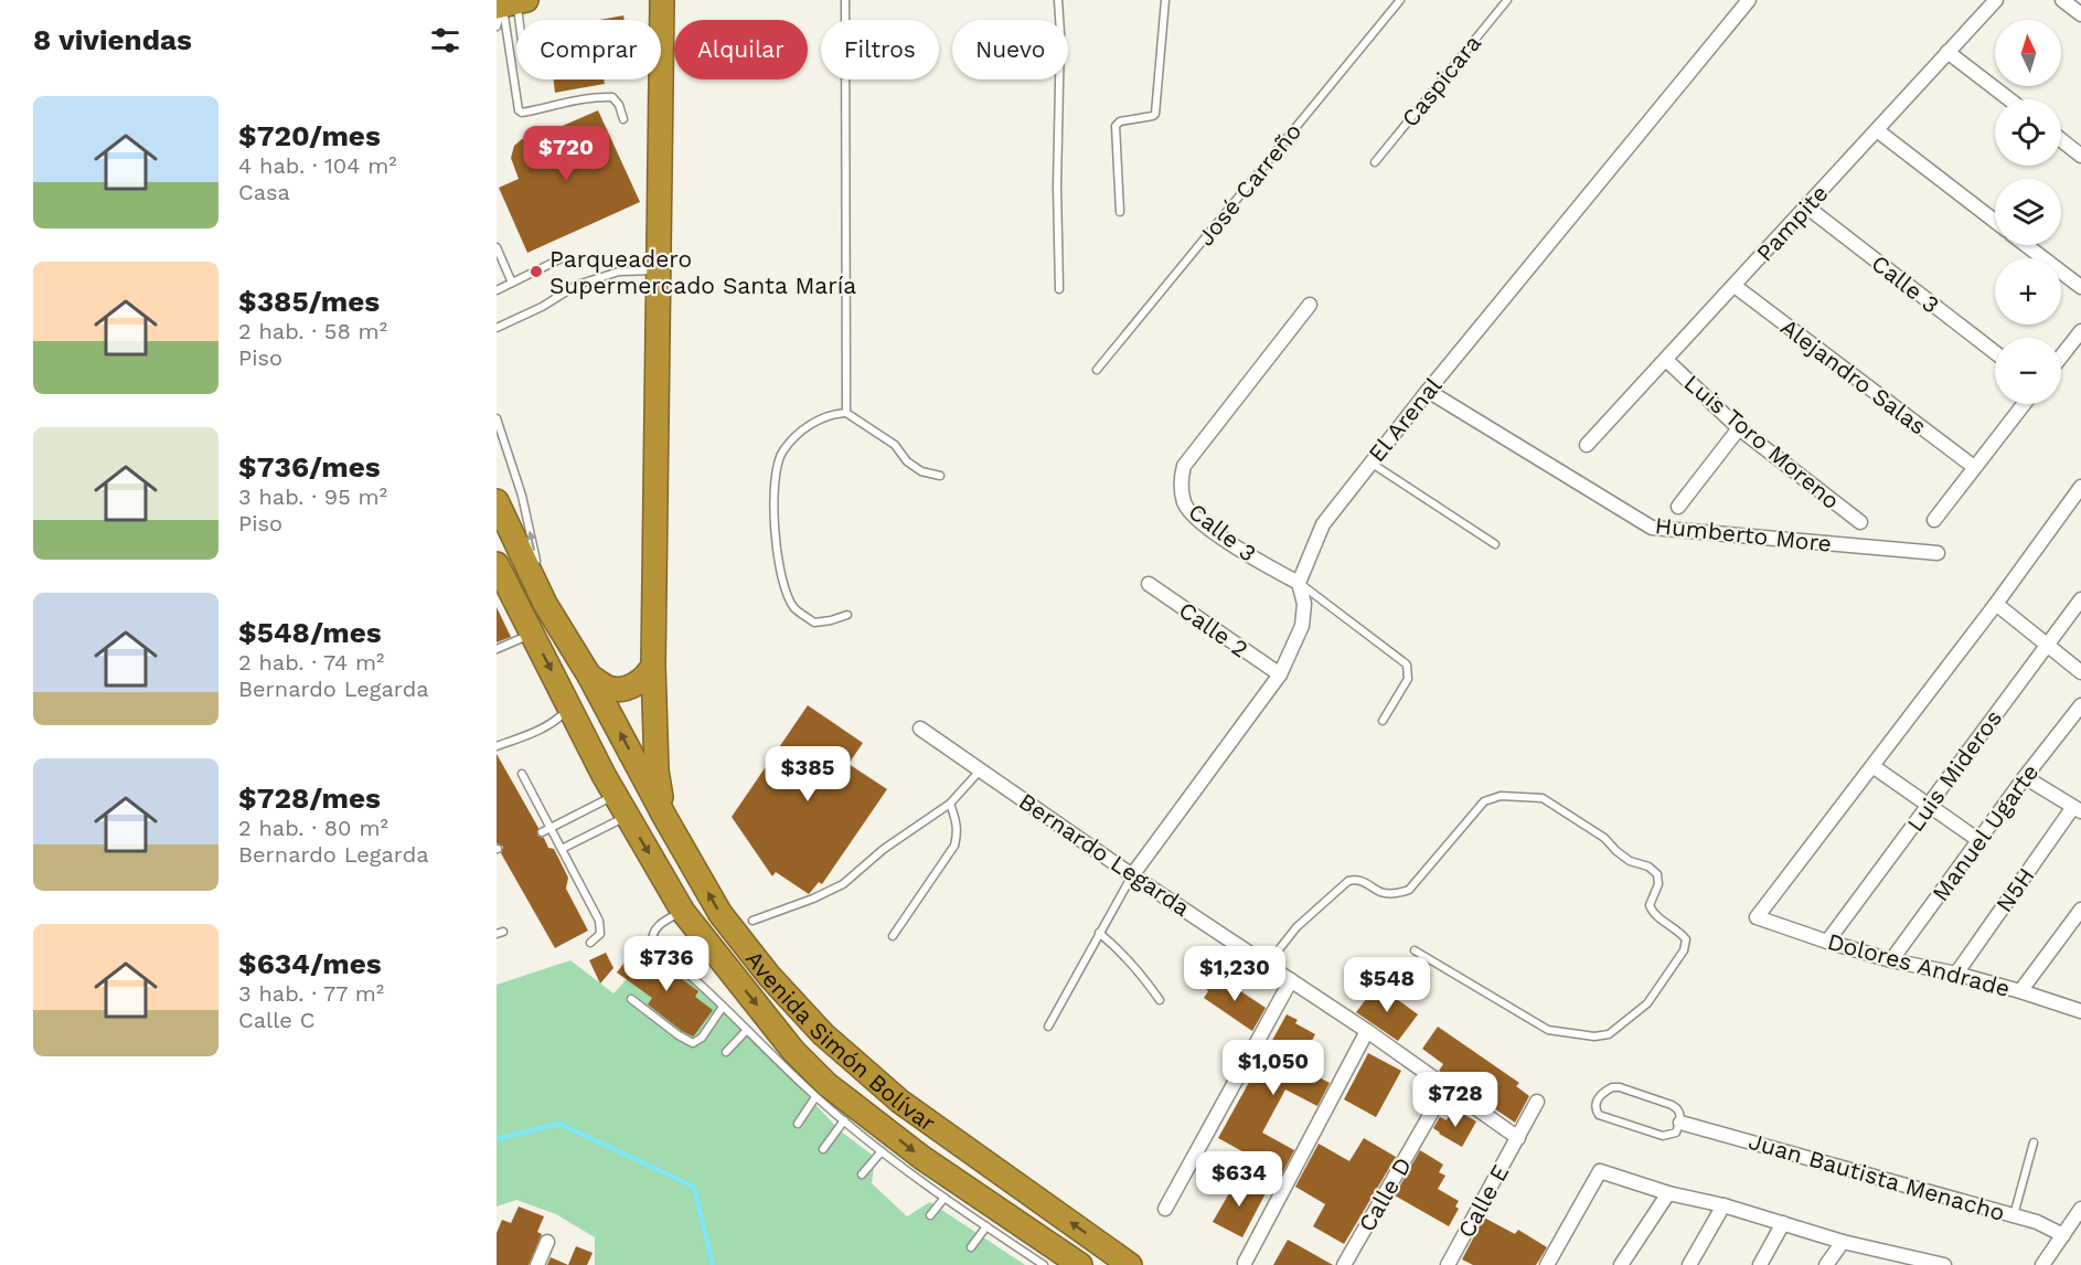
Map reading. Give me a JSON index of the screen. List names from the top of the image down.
{
  "streets": {
    "highway": ["Avenida Simón Bolívar"],
    "street": [
      "Pampite",
      "Calle 3",
      "Alejandro Salas",
      "El Arenal",
      "Luis Toro Moreno",
      "Humberto More",
      "Calle 2",
      "Luis Mideros",
      "Manuel Ugarte",
      "Bernardo Legarda",
      "N5H",
      "Dolores Andrade",
      "Juan Bautista Menacho",
      "Calle D",
      "Calle E"
    ],
    "lane": ["Caspicara", "José Carreño"]
  },
  "crossings": [
    ["Pampite", "Calle 3"],
    ["Pampite", "Alejandro Salas"],
    ["Pampite", "Luis Toro Moreno"],
    ["Calle 3", "El Arenal"],
    ["El Arenal", "Humberto More"],
    ["Luis Mideros", "Dolores Andrade"],
    ["Manuel Ugarte", "Dolores Andrade"],
    ["Bernardo Legarda", "Calle D"],
    ["Bernardo Legarda", "Calle E"],
    ["N5H", "Dolores Andrade"]
  ],
  "places": ["Parqueadero Supermercado Santa María"],
  "north": "top",
  "page": {
    "heading": "8 viviendas",
    "map_buttons": ["+", "−"],
    "chip": [
      "Comprar",
      "Alquilar",
      "Filtros",
      "Nuevo"
    ],
    "list": [
      {
        "name": "$720/mes",
        "note": "4 hab. · 104 m² · Casa"
      },
      {
        "name": "$385/mes",
        "note": "2 hab. · 58 m² · Piso"
      },
      {
        "name": "$736/mes",
        "note": "3 hab. · 95 m² · Piso"
      },
      {
        "name": "$548/mes",
        "note": "2 hab. · 74 m² · Bernardo Legarda"
      },
      {
        "name": "$728/mes",
        "note": "2 hab. · 80 m² · Bernardo Legarda"
      },
      {
        "name": "$634/mes",
        "note": "3 hab. · 77 m² · Calle C"
      }
    ],
    "price": [
      "$720",
      "$385",
      "$736",
      "$1,230",
      "$548",
      "$1,050",
      "$728",
      "$634"
    ]
  }
}
